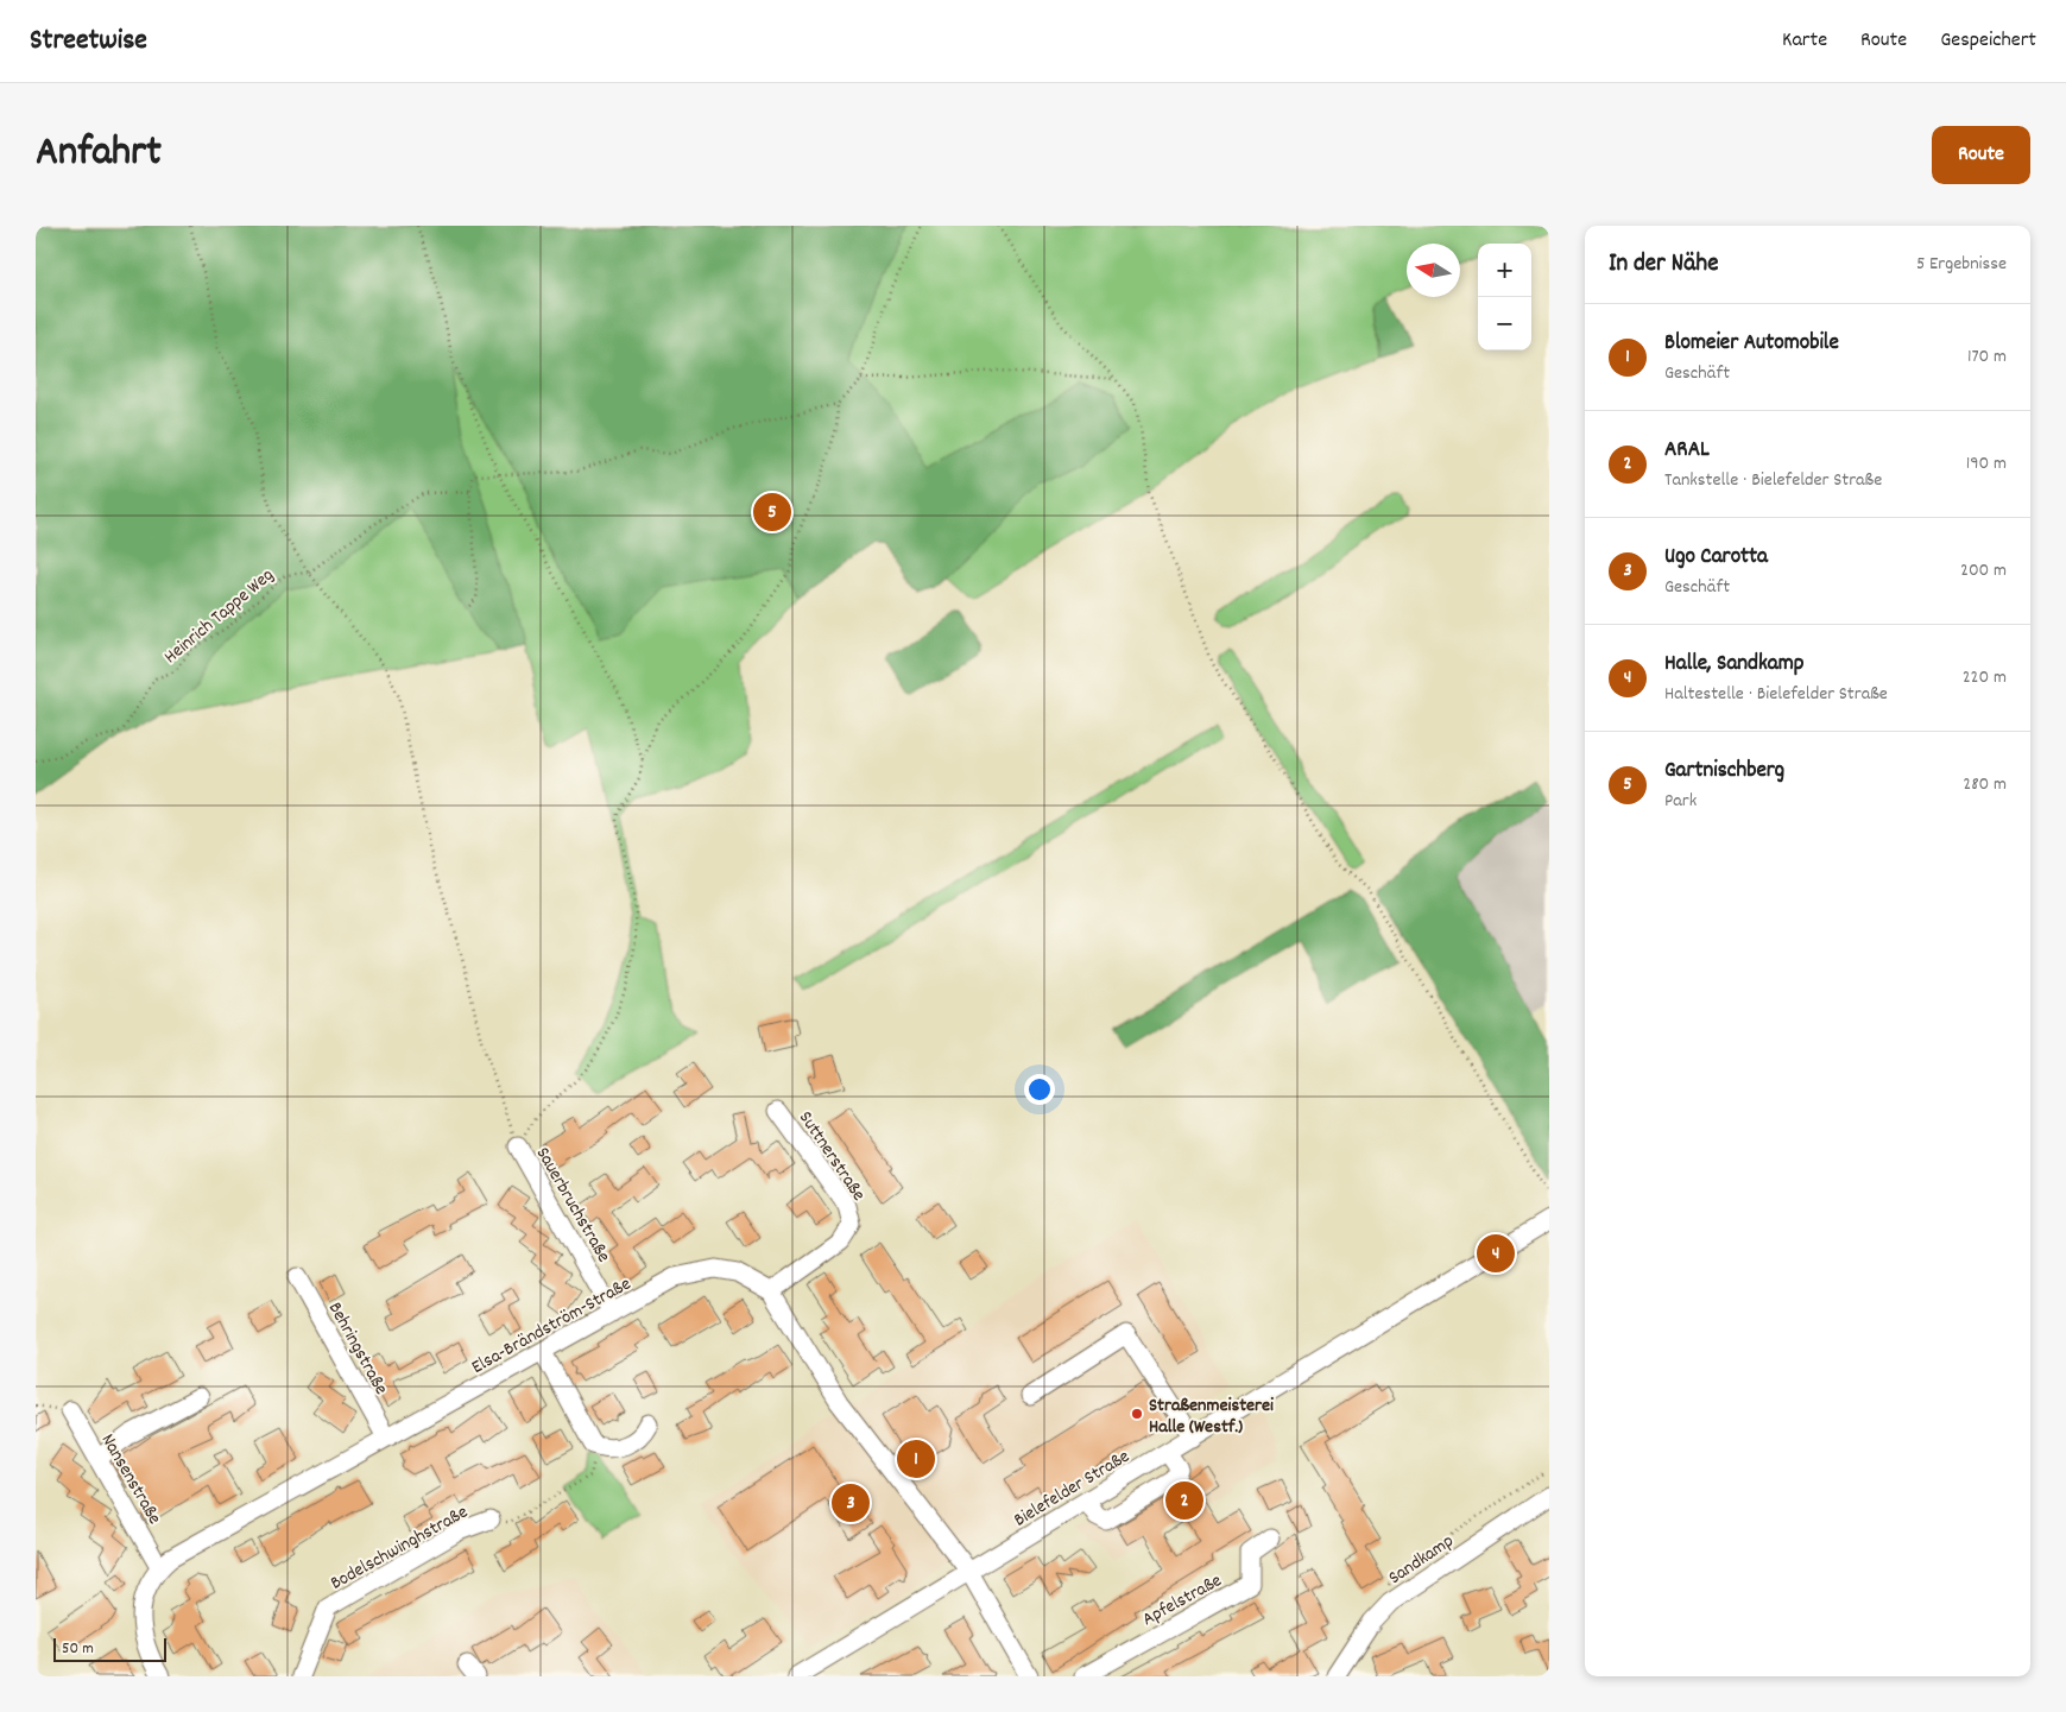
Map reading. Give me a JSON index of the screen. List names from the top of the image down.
{
  "streets": {
    "street": [
      "Suttnerstraße",
      "Sauerbruchstraße",
      "Elsa-Brändström-Straße",
      "Behringstraße",
      "Nansenstraße",
      "Bielefelder Straße",
      "Bodelschwinghstraße",
      "Sandkamp",
      "Apfelstraße"
    ],
    "path": ["Heinrich Tappe Weg"]
  },
  "crossings": [
    ["Suttnerstraße", "Elsa-Brändström-Straße"],
    ["Sauerbruchstraße", "Elsa-Brändström-Straße"],
    ["Elsa-Brändström-Straße", "Behringstraße"],
    ["Elsa-Brändström-Straße", "Nansenstraße"],
    ["Elsa-Brändström-Straße", "Bielefelder Straße"]
  ],
  "places": ["Straßenmeisterei Halle (Westf.)"],
  "scale_bar": "50 m",
  "north": "left",
  "page": {
    "header": "Streetwise",
    "nav": ["Karte", "Route", "Gespeichert"],
    "title": "Anfahrt",
    "buttons": "Route",
    "heading": ["In der Nähe", "5 Ergebnisse"],
    "map_buttons": ["+", "−"],
    "list": [
      {
        "mark": "1",
        "name": "Blomeier Automobile",
        "note": "Geschäft",
        "value": "170 m"
      },
      {
        "mark": "2",
        "name": "ARAL",
        "note": "Tankstelle · Bielefelder Straße",
        "value": "190 m"
      },
      {
        "mark": "3",
        "name": "Ugo Carotta",
        "note": "Geschäft",
        "value": "200 m"
      },
      {
        "mark": "4",
        "name": "Halle, Sandkamp",
        "note": "Haltestelle · Bielefelder Straße",
        "value": "220 m"
      },
      {
        "mark": "5",
        "name": "Gartnischberg",
        "note": "Park",
        "value": "280 m"
      }
    ],
    "pins": [
      "5",
      "4",
      "1",
      "2",
      "3"
    ],
    "scale": "50 m"
  }
}
